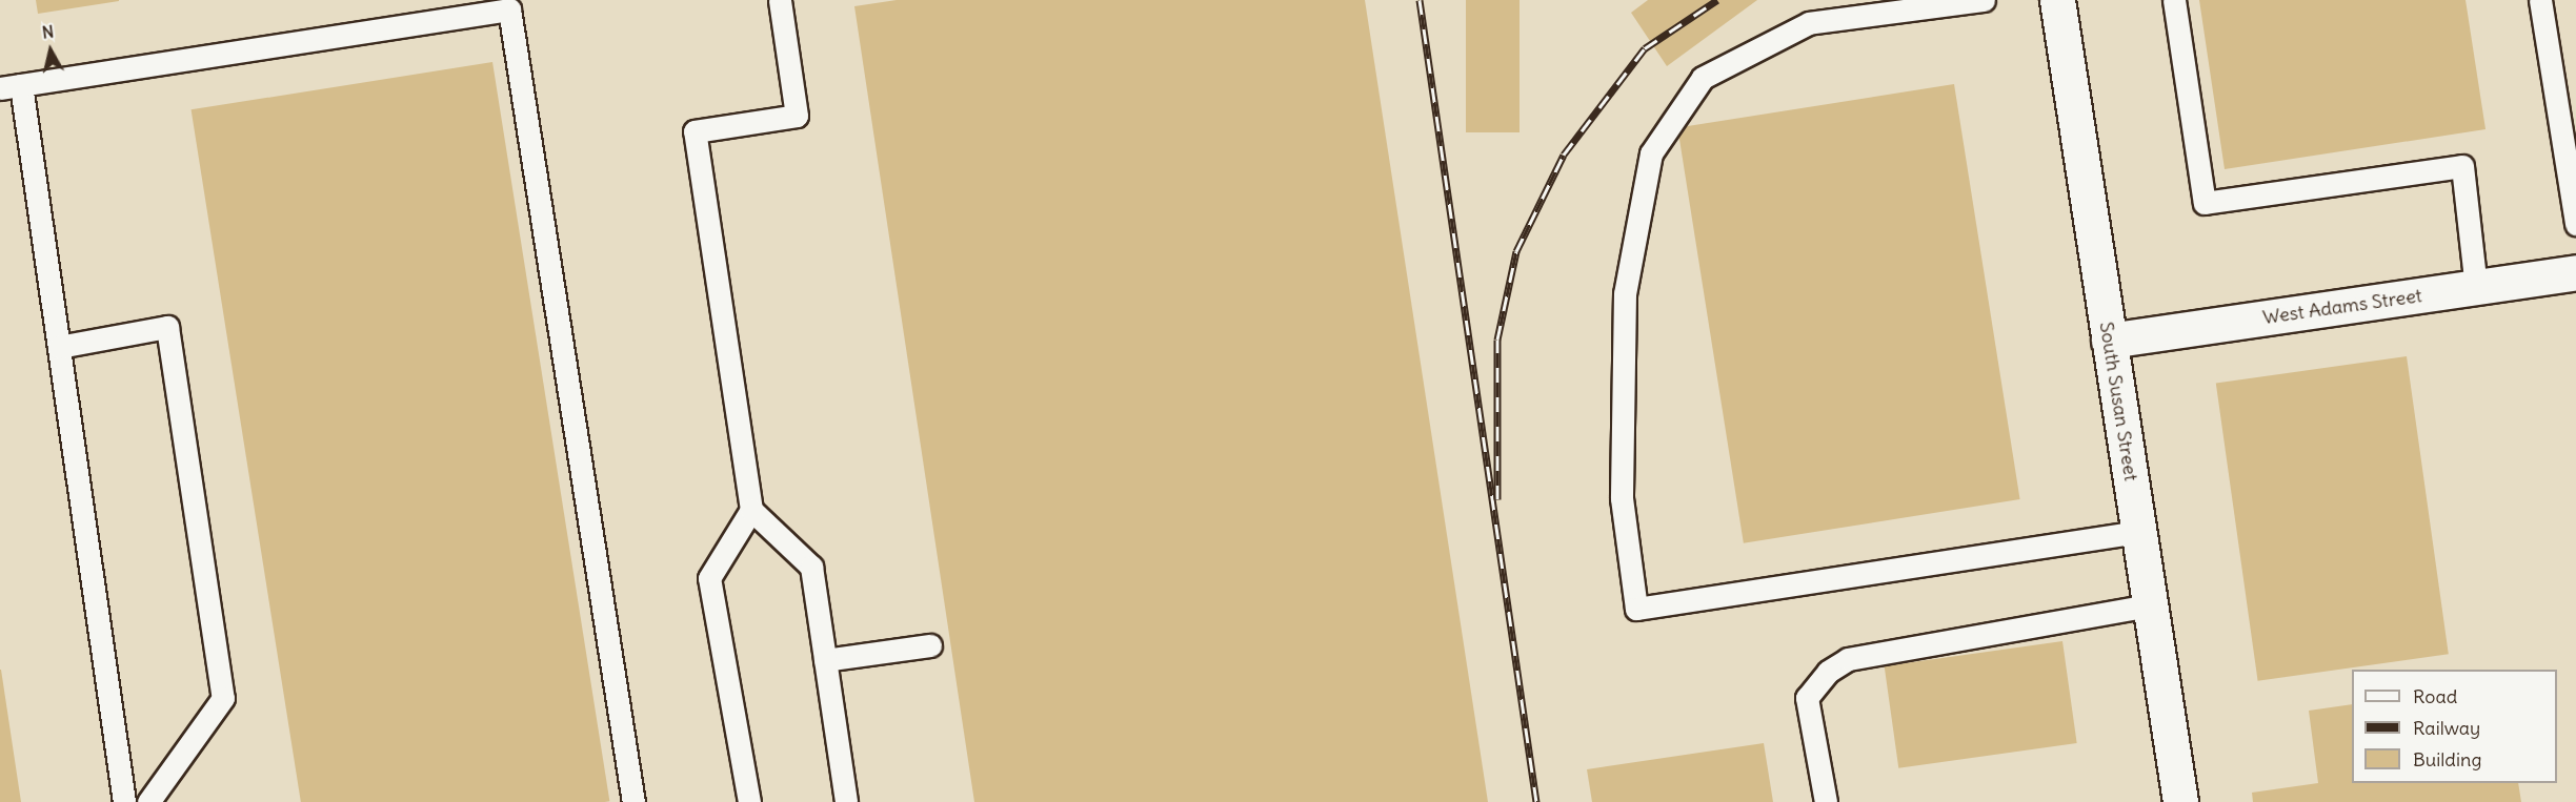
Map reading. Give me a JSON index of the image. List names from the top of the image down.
{
  "streets": {
    "street": ["West Adams Street", "South Susan Street"]
  },
  "crossings": [
    ["West Adams Street", "South Susan Street"]
  ],
  "legend": ["Road", "Railway", "Building"],
  "north": "top"
}
